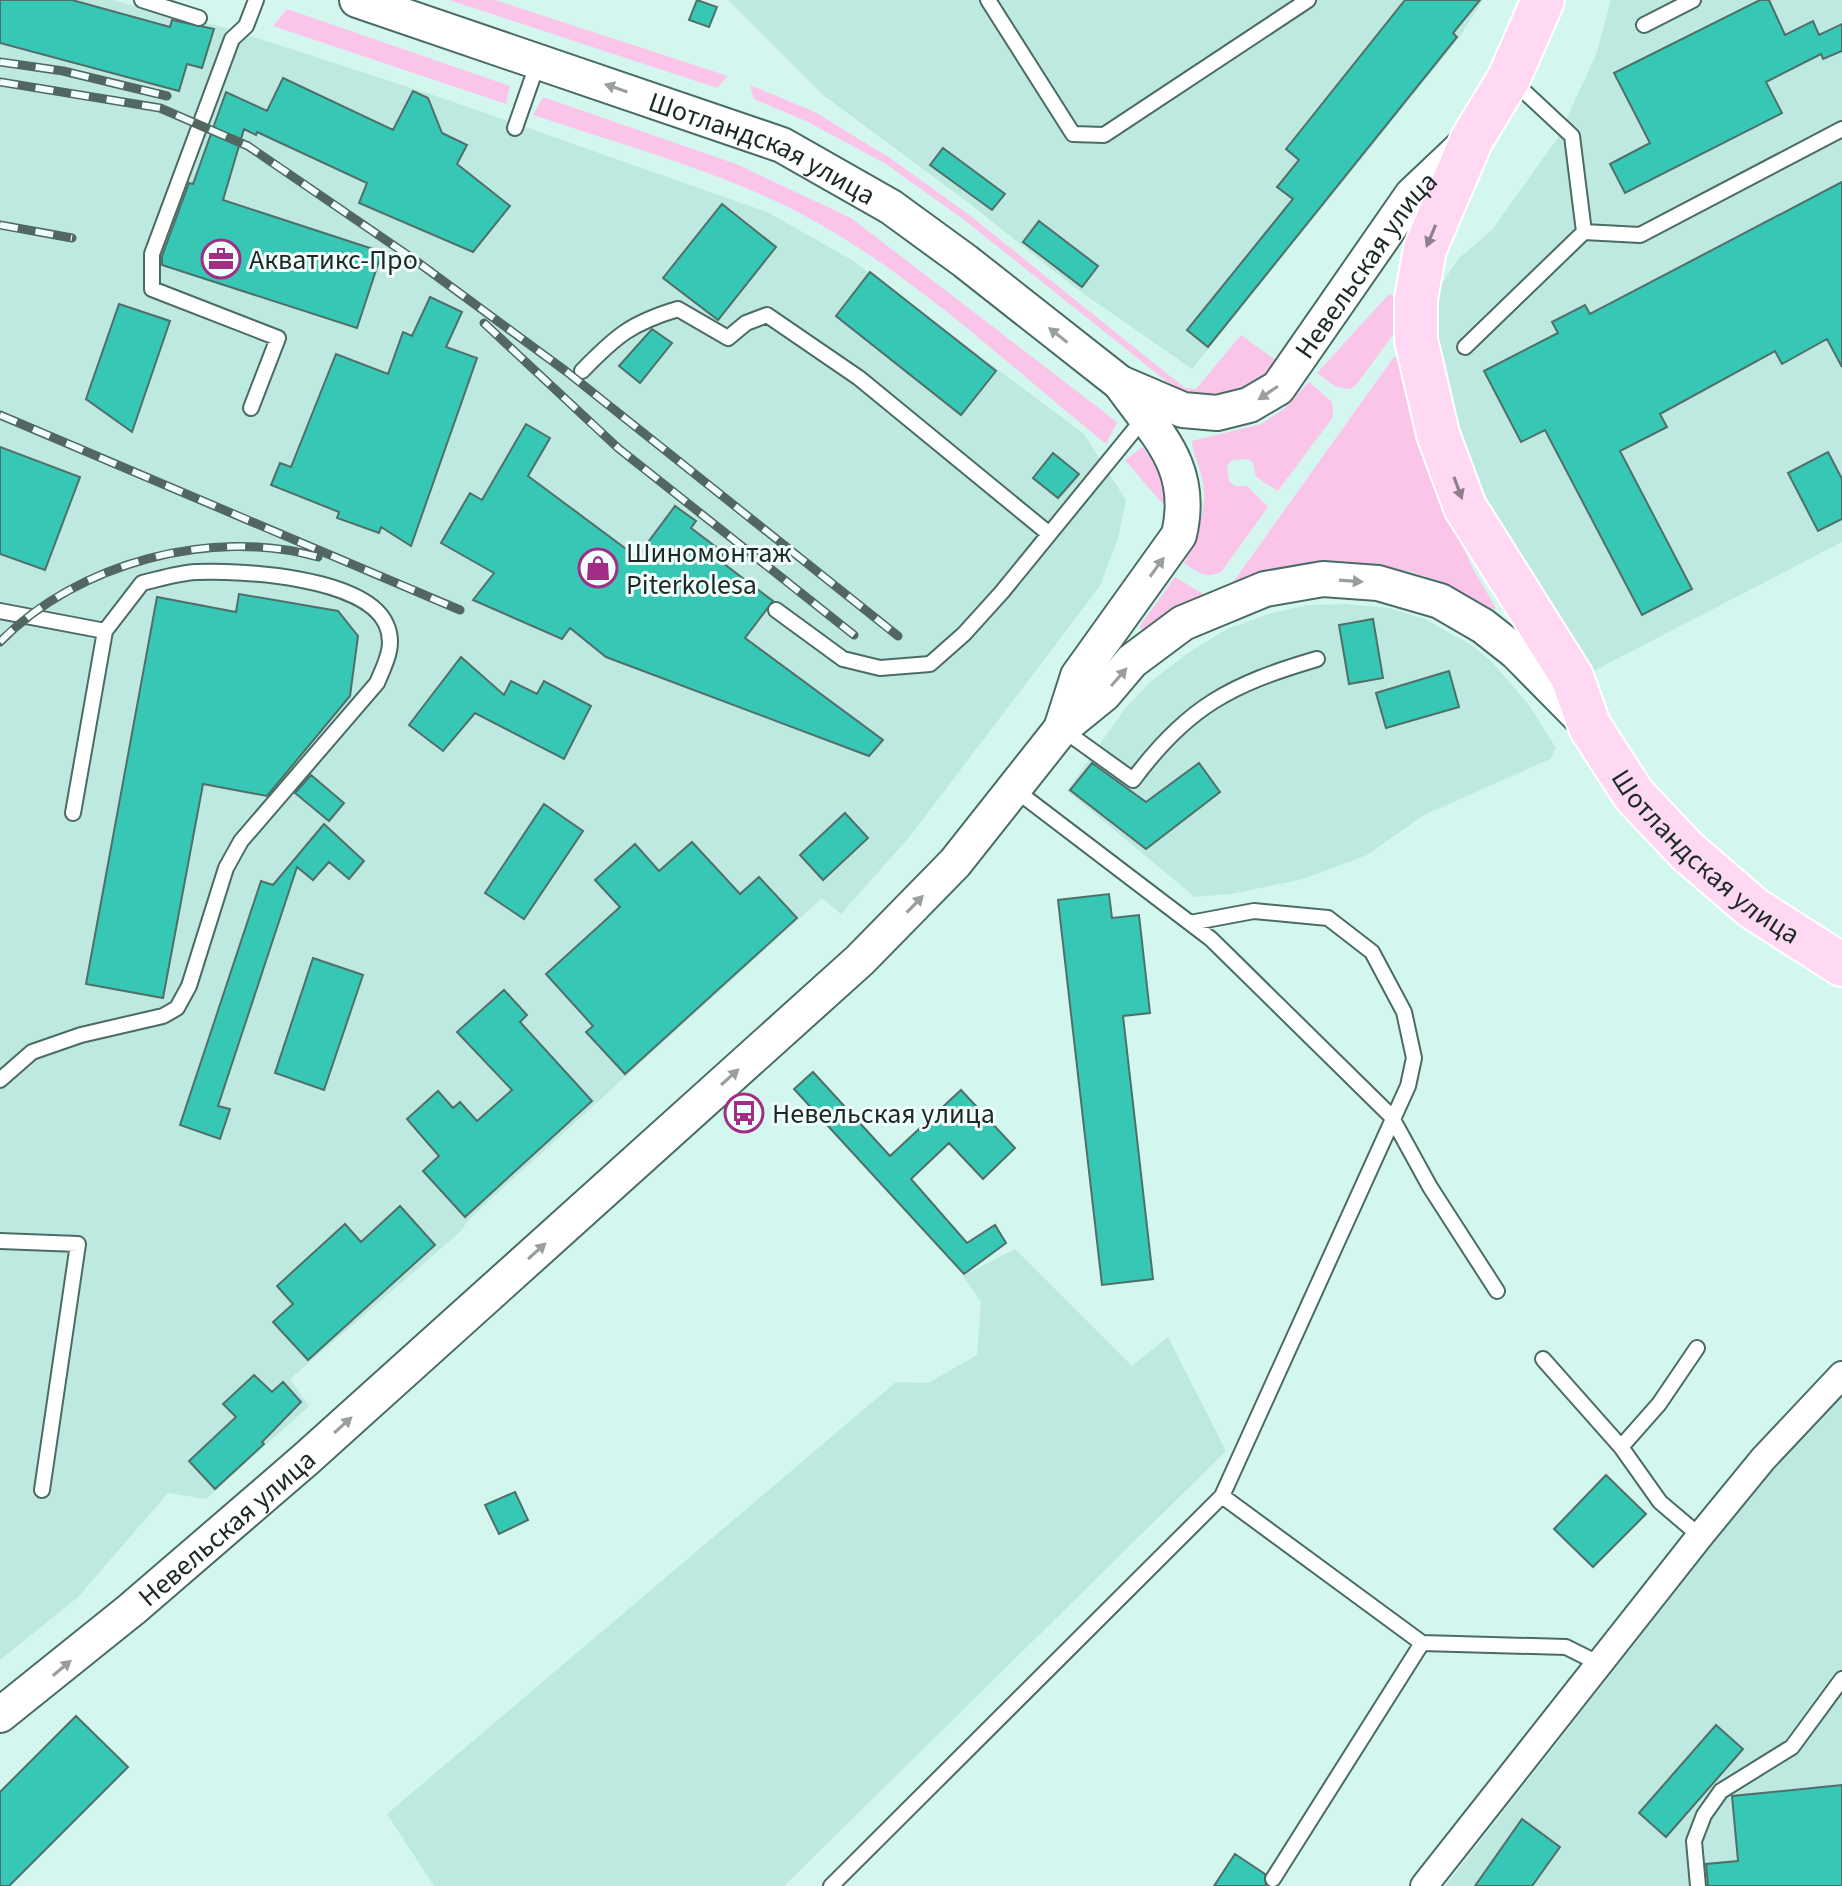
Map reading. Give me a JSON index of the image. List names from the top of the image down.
{
  "streets": {
    "main road": ["Шотландская улица", "Невельская улица"]
  },
  "crossings": [
    ["Шотландская улица", "Невельская улица"]
  ],
  "places": {
    "office": ["Акватикс-Про"],
    "shop": ["Шиномонтаж Piterkolesa"],
    "bus stop": ["Невельская улица"]
  }
}
